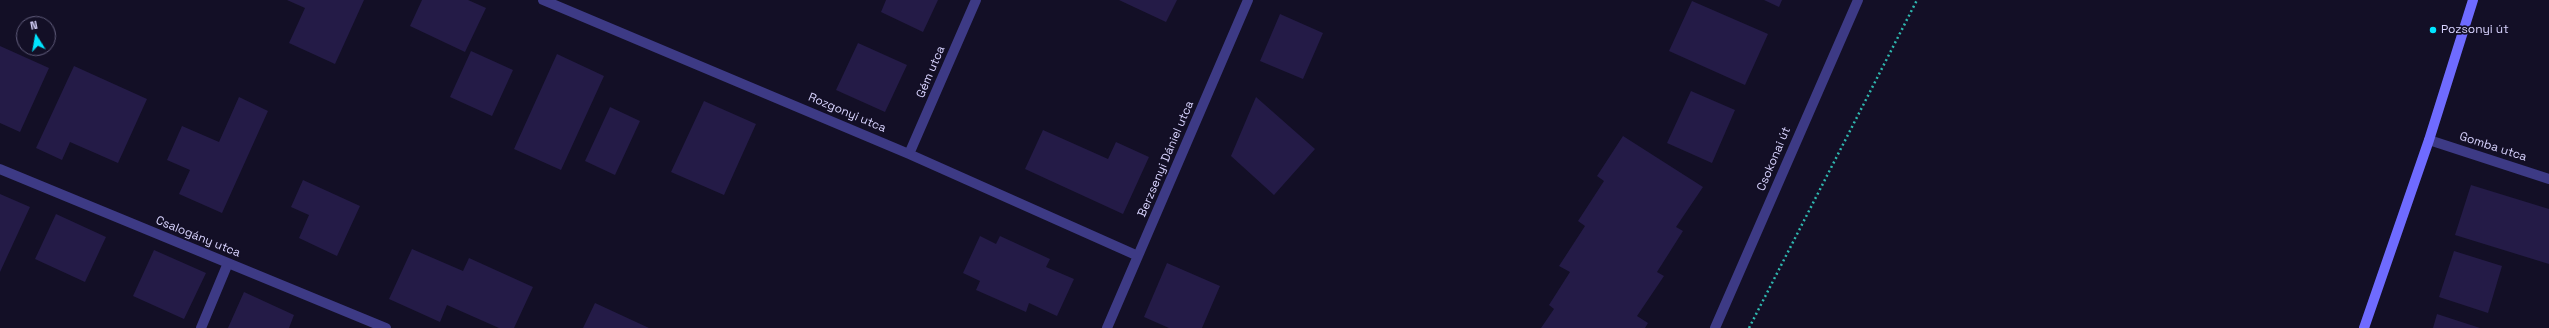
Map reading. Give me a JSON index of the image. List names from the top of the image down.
{
  "streets": {
    "street": [
      "Gém utca",
      "Rozgonyi utca",
      "Gomba utca",
      "Berzsenyi Dániel utca",
      "Csokonai út",
      "Csalogány utca"
    ]
  },
  "crossings": [
    ["Gém utca", "Rozgonyi utca"],
    ["Rozgonyi utca", "Berzsenyi Dániel utca"]
  ],
  "places": ["Pozsonyi út"],
  "north": "top"
}
